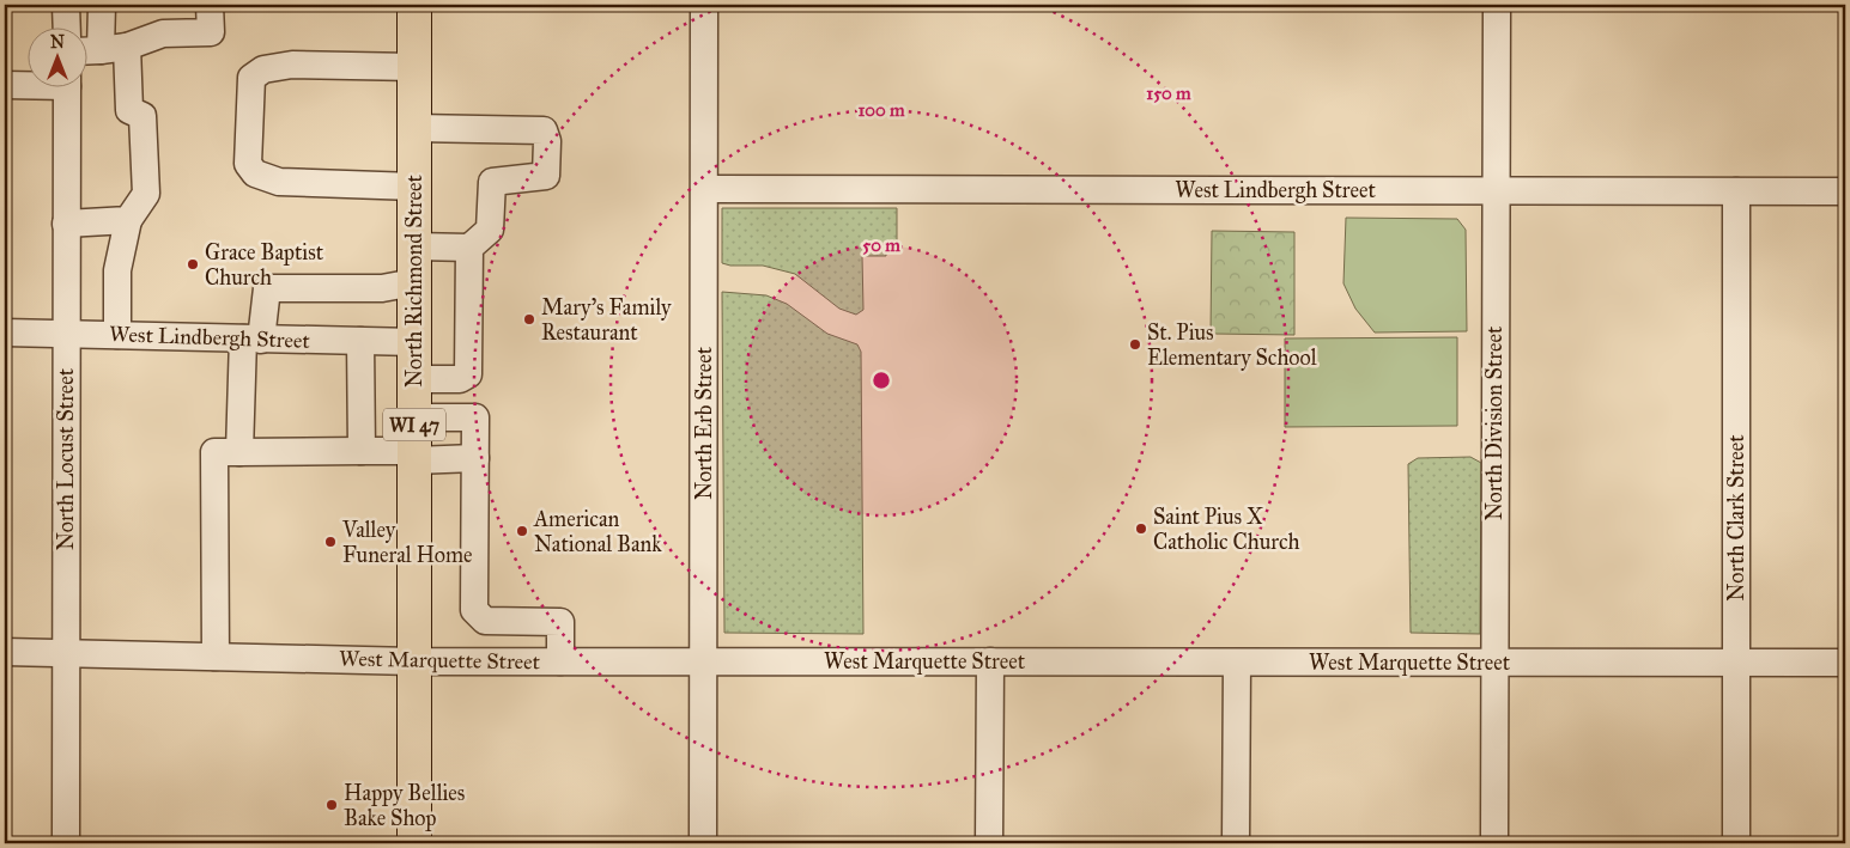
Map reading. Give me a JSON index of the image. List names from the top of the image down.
{
  "streets": {
    "main road": ["North Richmond Street", "WI 47"],
    "street": [
      "West Lindbergh Street",
      "North Erb Street",
      "North Division Street",
      "North Locust Street",
      "North Clark Street",
      "West Marquette Street"
    ]
  },
  "crossings": [
    ["West Lindbergh Street", "North Richmond Street"],
    ["West Lindbergh Street", "North Erb Street"],
    ["West Lindbergh Street", "North Division Street"],
    ["West Lindbergh Street", "North Locust Street"],
    ["West Lindbergh Street", "North Clark Street"],
    ["North Richmond Street", "West Marquette Street"],
    ["North Erb Street", "West Marquette Street"],
    ["North Division Street", "West Marquette Street"],
    ["North Locust Street", "West Marquette Street"],
    ["North Clark Street", "West Marquette Street"]
  ],
  "places": [
    "Grace Baptist Church",
    "Mary's Family Restaurant",
    "St. Pius Elementary School",
    "Saint Pius X Catholic Church",
    "American National Bank",
    "Valley Funeral Home",
    "Happy Bellies Bake Shop"
  ],
  "north": "top",
  "rings": ["150 m", "100 m", "50 m"]
}
